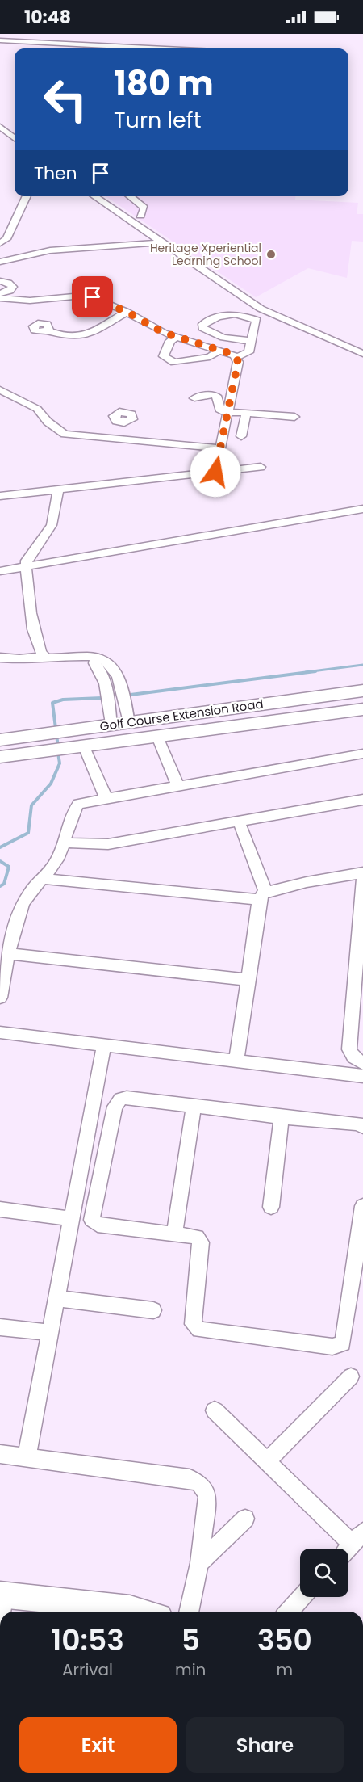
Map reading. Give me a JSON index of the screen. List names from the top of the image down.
{
  "streets": {
    "main road": ["Golf Course Extension Road"]
  },
  "places": ["Heritage Xperiential Learning School"],
  "page": {
    "status": "10:48",
    "turn": ["180 m", "Turn left"],
    "then": "Then",
    "eta": [
      "10:53",
      "Arrival",
      "5",
      "min",
      "350",
      "m"
    ],
    "buttons": ["Exit", "Share"]
  }
}
